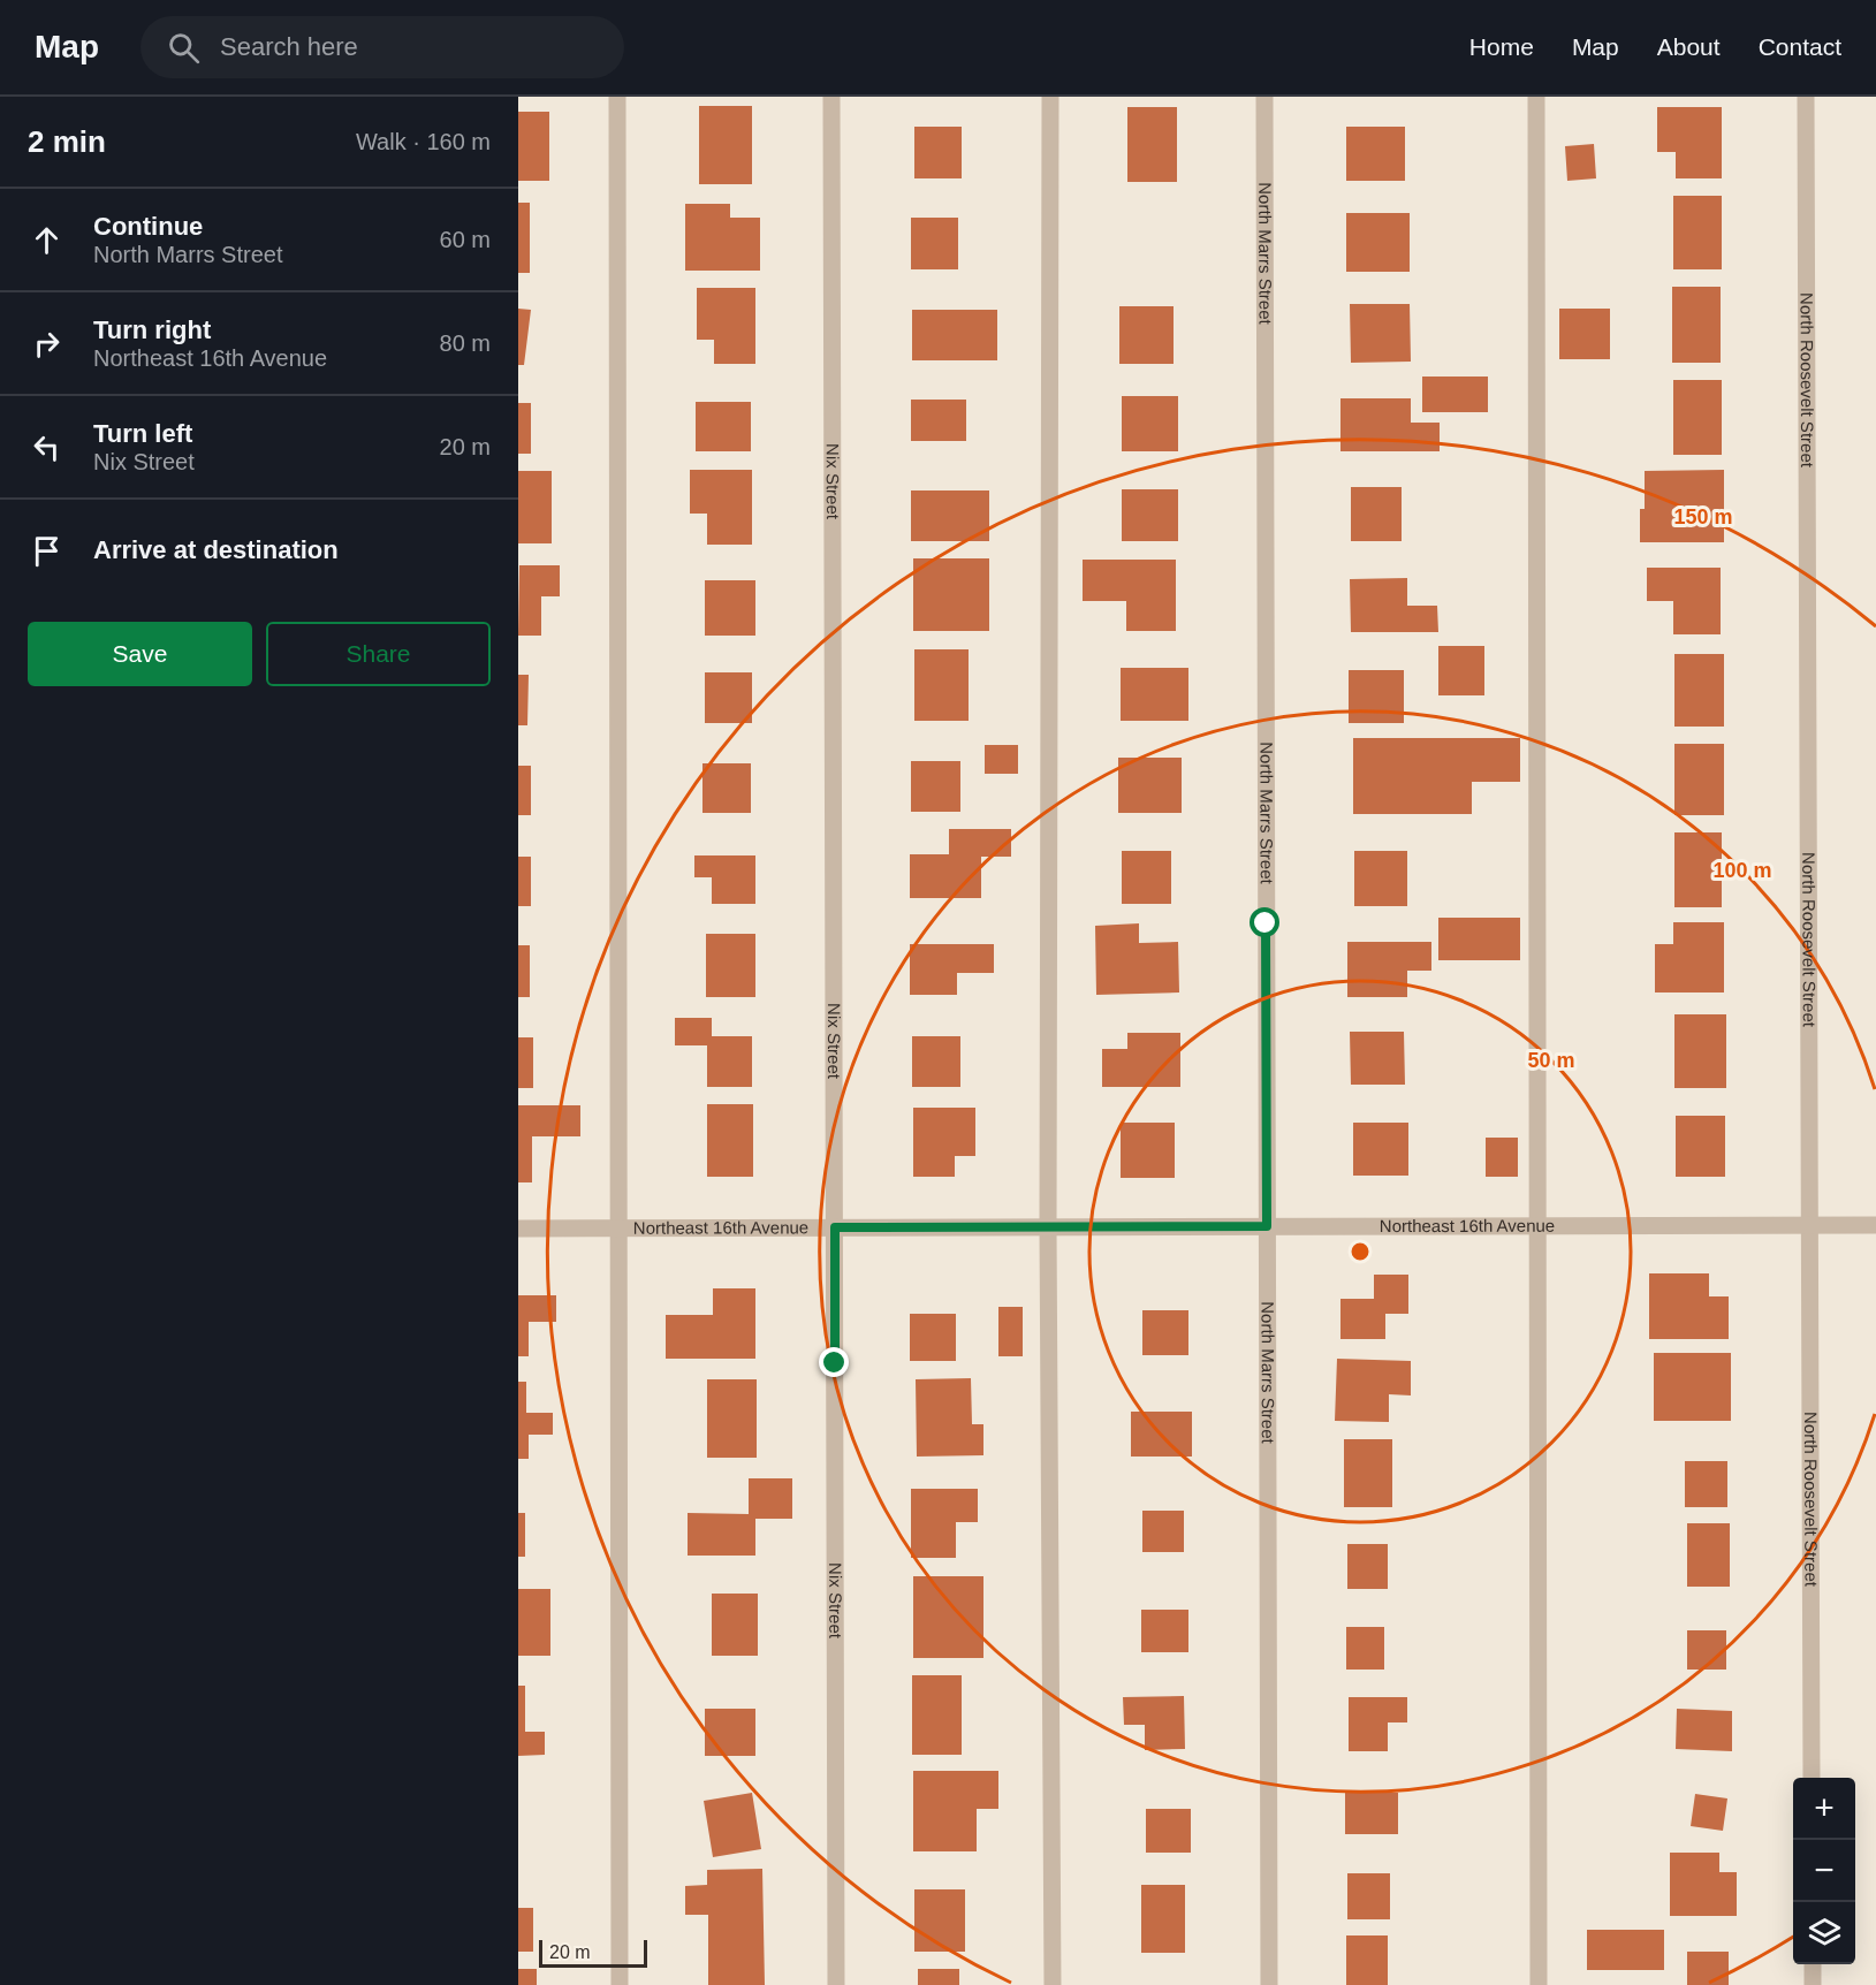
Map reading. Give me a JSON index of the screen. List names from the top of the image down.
{
  "streets": {
    "street": [
      "North Marrs Street",
      "North Roosevelt Street",
      "Nix Street",
      "Northeast 16th Avenue"
    ]
  },
  "crossings": [
    ["North Marrs Street", "Northeast 16th Avenue"],
    ["North Roosevelt Street", "Northeast 16th Avenue"],
    ["Nix Street", "Northeast 16th Avenue"]
  ],
  "scale_bar": "20 m",
  "page": {
    "header": "Map",
    "search": "Search here",
    "nav": [
      "Home",
      "Map",
      "About",
      "Contact"
    ],
    "heading": ["2 min", "Walk · 160 m"],
    "list": [
      ["Continue", "North Marrs Street", "60 m"],
      ["Turn right", "Northeast 16th Avenue", "80 m"],
      ["Turn left", "Nix Street", "20 m"],
      "Arrive at destination"
    ],
    "buttons": ["Save", "Share"],
    "map_buttons": ["+", "−"],
    "scale": "20 m"
  },
  "rings": ["150 m", "100 m", "50 m"]
}
